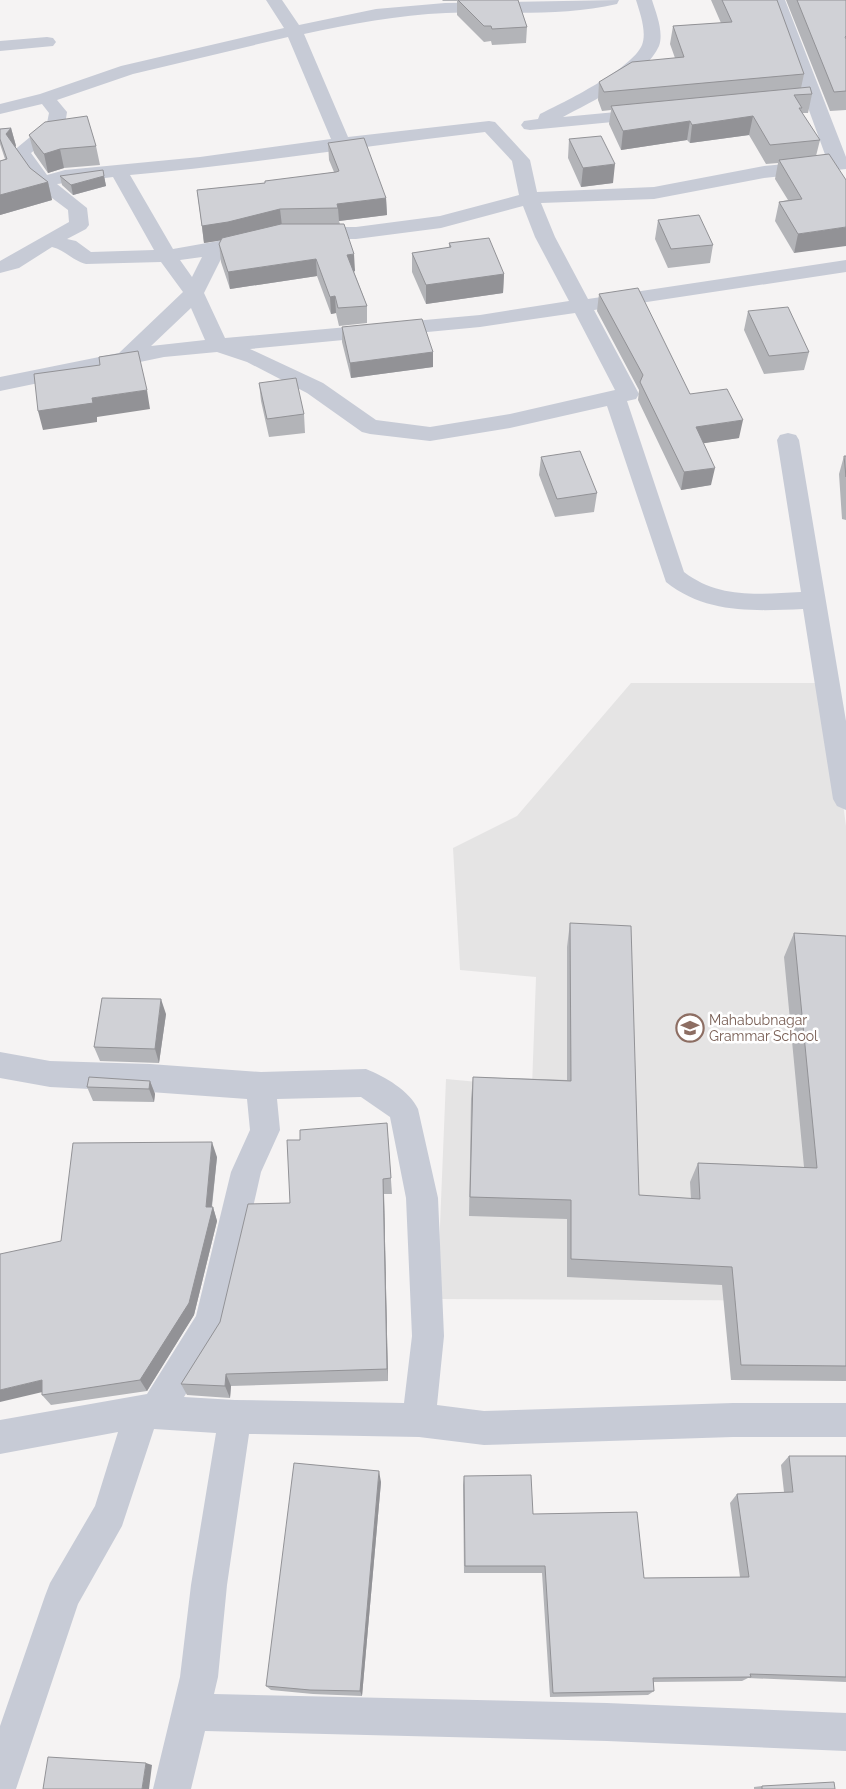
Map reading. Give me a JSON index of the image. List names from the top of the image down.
{
  "places": {
    "school or university": ["Mahabubnagar Grammar School"]
  }
}
